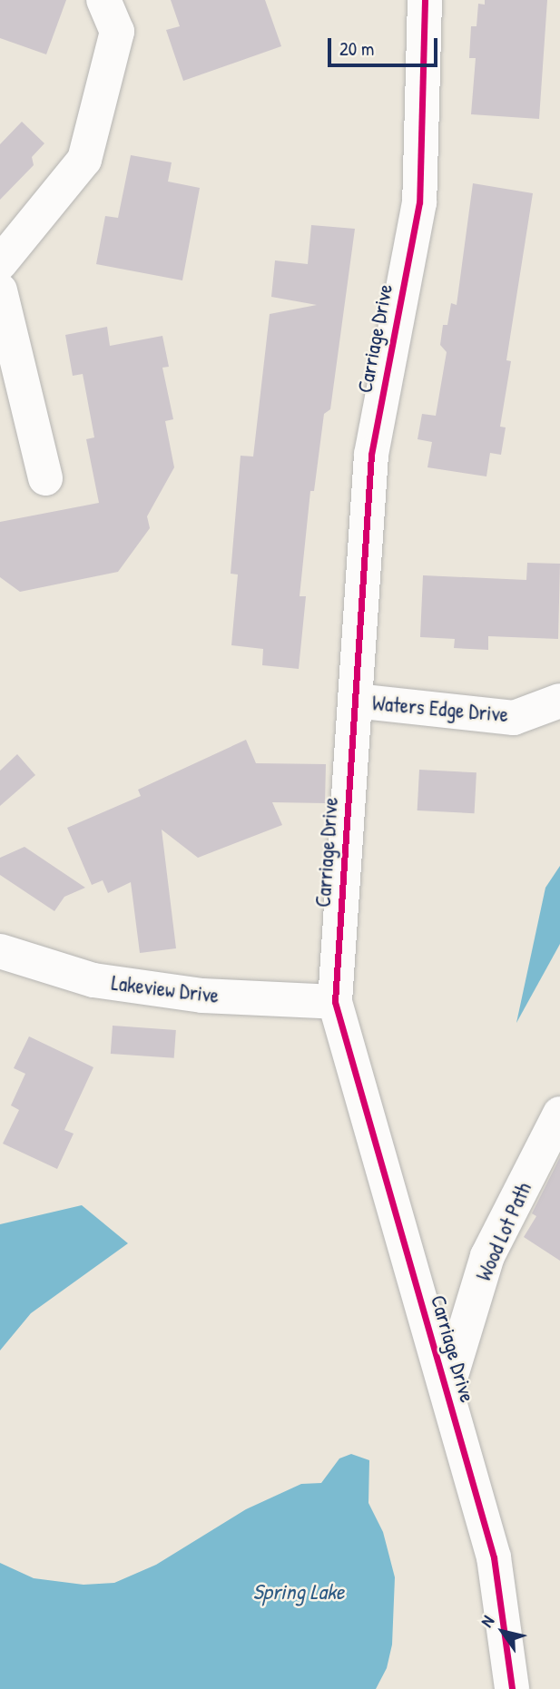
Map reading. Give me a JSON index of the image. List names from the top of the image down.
{
  "streets": {
    "street": [
      "Carriage Drive",
      "Waters Edge Drive",
      "Lakeview Drive",
      "Wood Lot Path"
    ]
  },
  "crossings": [
    ["Carriage Drive", "Waters Edge Drive"],
    ["Carriage Drive", "Lakeview Drive"],
    ["Carriage Drive", "Wood Lot Path"]
  ],
  "water": ["Spring Lake"],
  "scale_bar": "20 m",
  "north": "top left"
}
